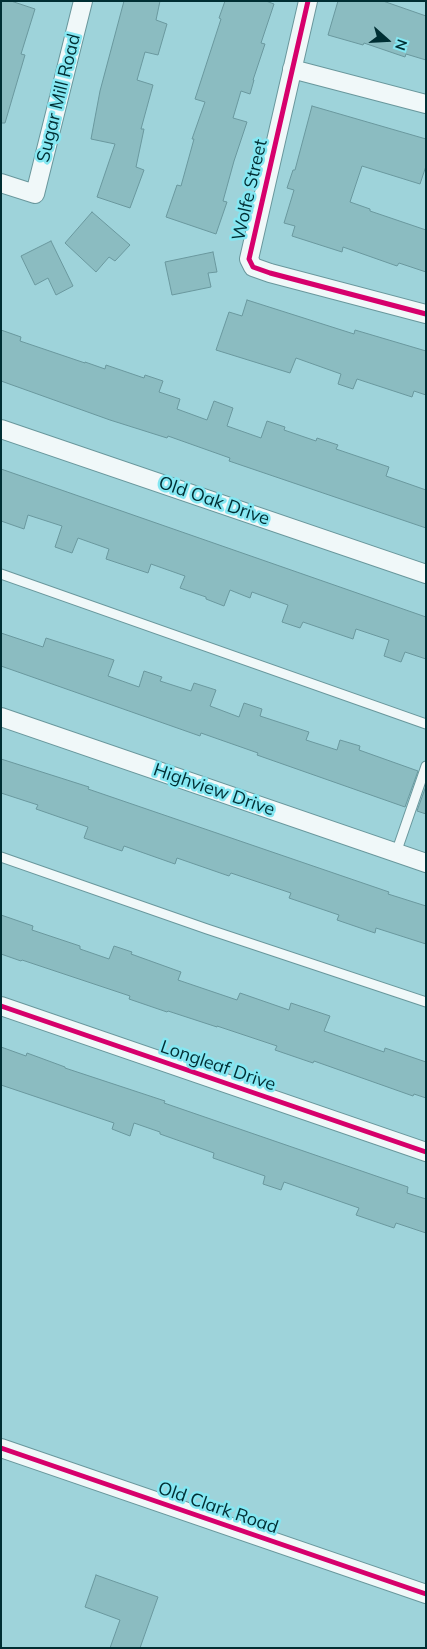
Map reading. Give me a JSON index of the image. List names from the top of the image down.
{
  "streets": {
    "street": [
      "Sugar Mill Road",
      "Wolfe Street",
      "Old Oak Drive",
      "Highview Drive",
      "Longleaf Drive",
      "Old Clark Road"
    ]
  },
  "north": "right"
}
